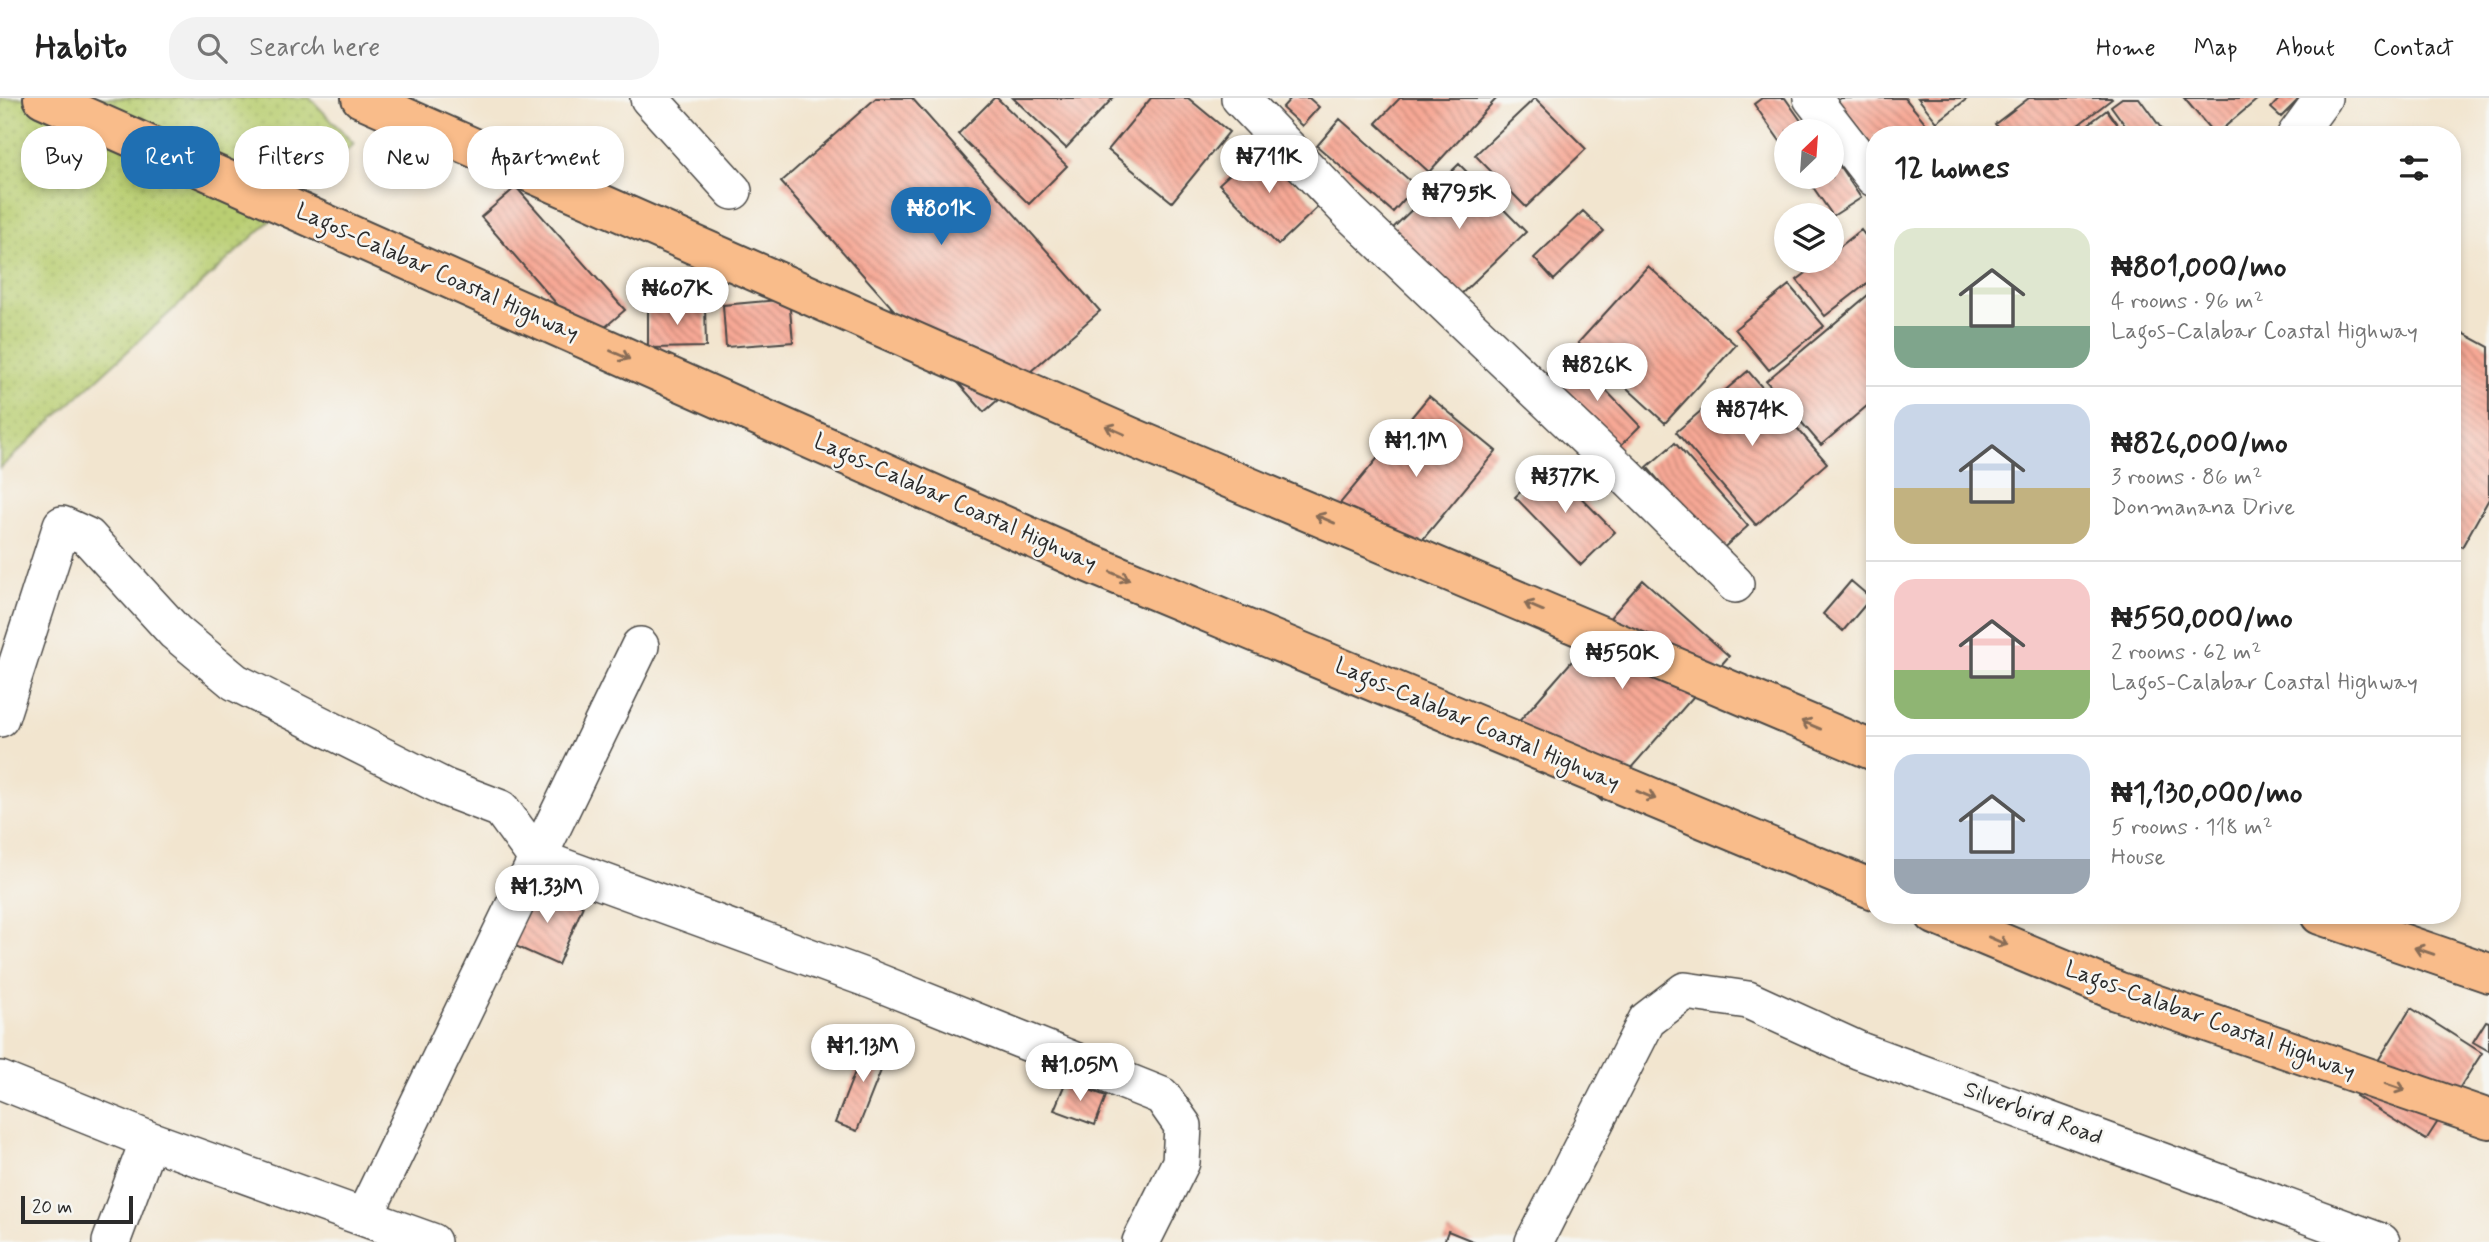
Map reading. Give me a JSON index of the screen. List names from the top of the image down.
{
  "streets": {
    "highway": ["Lagos-Calabar Coastal Highway"],
    "street": ["Silverbird Road"]
  },
  "scale_bar": "20 m",
  "north": "top right",
  "page": {
    "header": "Habito",
    "search": "Search here",
    "nav": [
      "Home",
      "Map",
      "About",
      "Contact"
    ],
    "chip": [
      "Buy",
      "Rent",
      "Filters",
      "New",
      "Apartment"
    ],
    "heading": "12 homes",
    "price": [
      "₦711K",
      "₦795K",
      "₦801K",
      "₦607K",
      "₦826K",
      "₦874K",
      "₦1.1M",
      "₦377K",
      "₦550K",
      "₦1.33M",
      "₦1.13M",
      "₦1.05M"
    ],
    "list": [
      {
        "name": "₦801,000/mo",
        "note": "4 rooms · 96 m² · Lagos-Calabar Coastal Highway"
      },
      {
        "name": "₦826,000/mo",
        "note": "3 rooms · 86 m² · Donmanana Drive"
      },
      {
        "name": "₦550,000/mo",
        "note": "2 rooms · 62 m² · Lagos-Calabar Coastal Highway"
      },
      {
        "name": "₦1,130,000/mo",
        "note": "5 rooms · 118 m² · House"
      }
    ],
    "scale": "20 m"
  }
}
